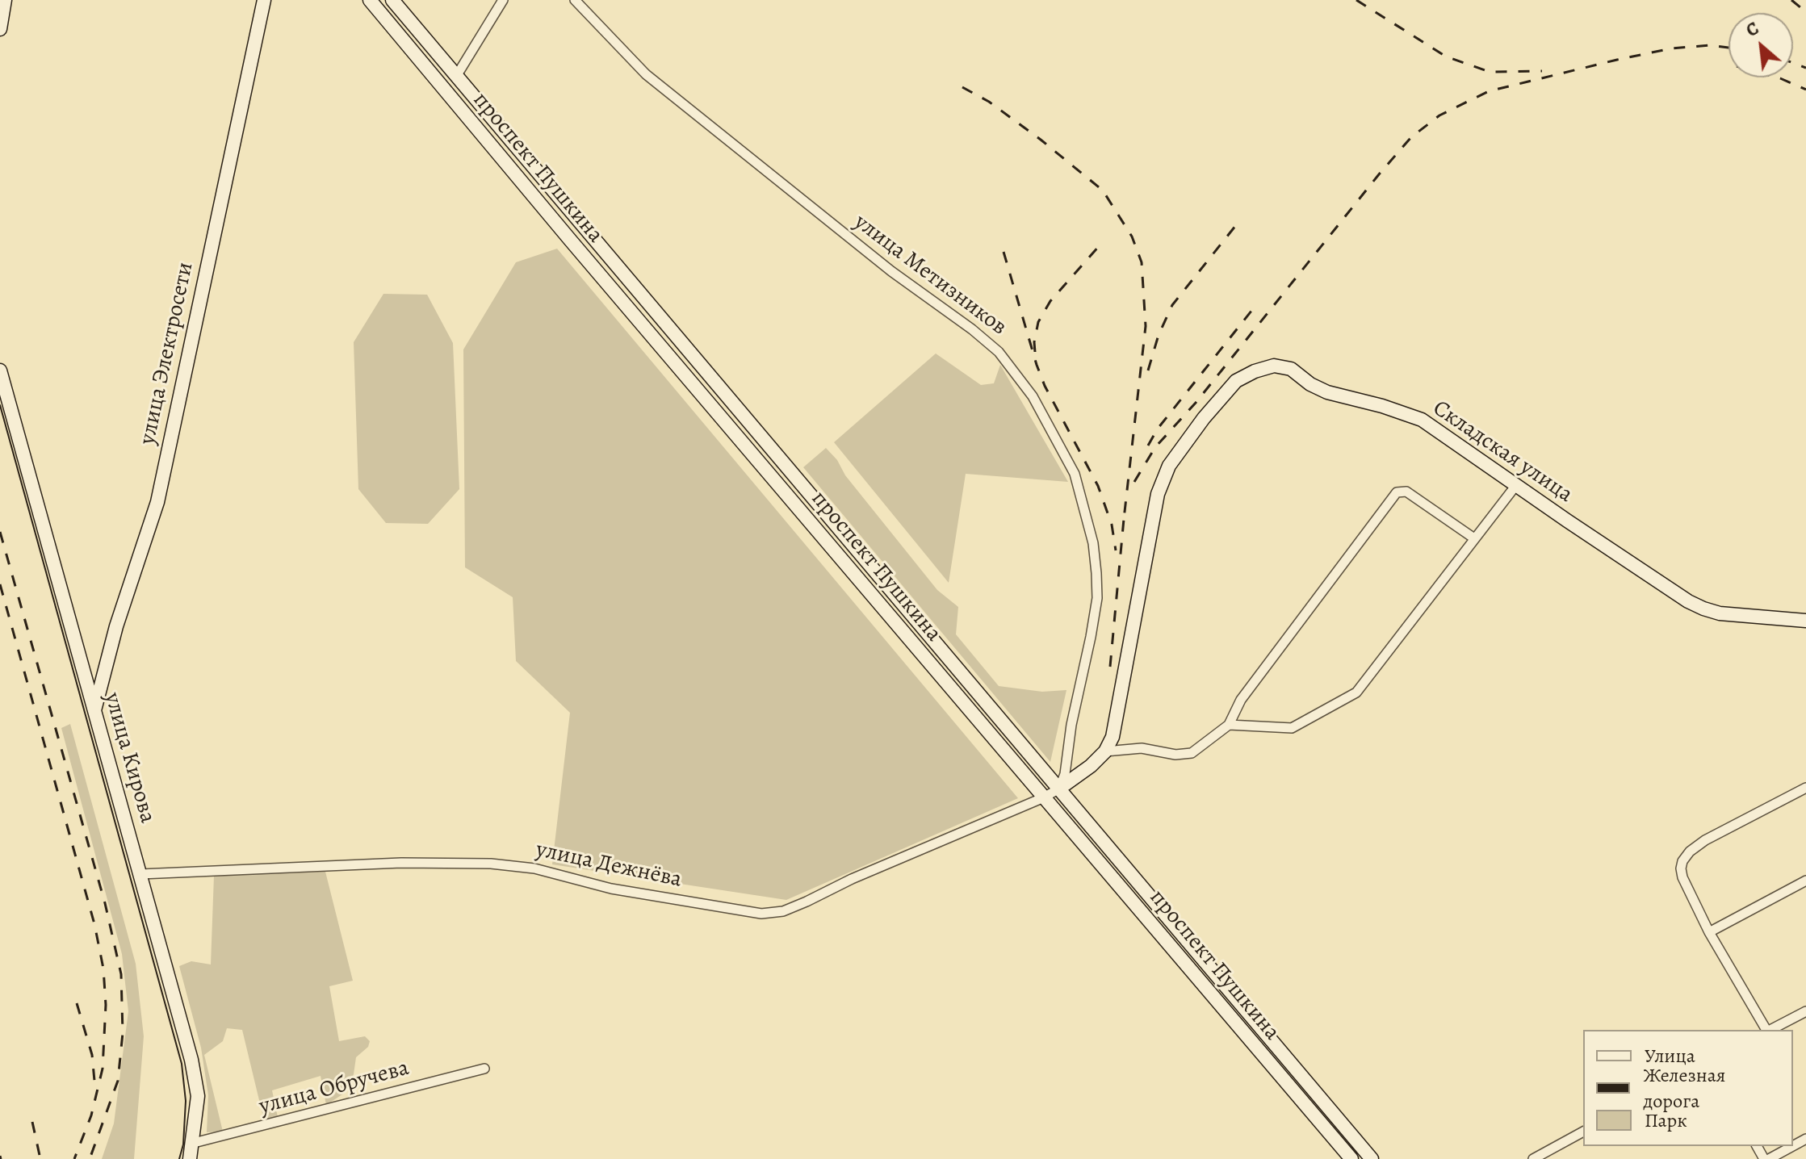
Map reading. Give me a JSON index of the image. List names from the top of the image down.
{
  "streets": {
    "main road": [
      "проспект Пушкина",
      "улица Электросети",
      "Складская улица",
      "улица Кирова"
    ],
    "street": ["улица Метизников", "улица Дежнёва", "улица Обручева"]
  },
  "crossings": [
    ["проспект Пушкина", "улица Метизников"],
    ["проспект Пушкина", "Складская улица"],
    ["проспект Пушкина", "улица Дежнёва"],
    ["улица Метизников", "Складская улица"],
    ["улица Метизников", "улица Дежнёва"],
    ["улица Электросети", "улица Кирова"],
    ["Складская улица", "улица Дежнёва"],
    ["улица Кирова", "улица Дежнёва"],
    ["улица Кирова", "улица Обручева"]
  ],
  "legend": ["Улица", "Железная дорога", "Парк"],
  "north": "top left"
}
